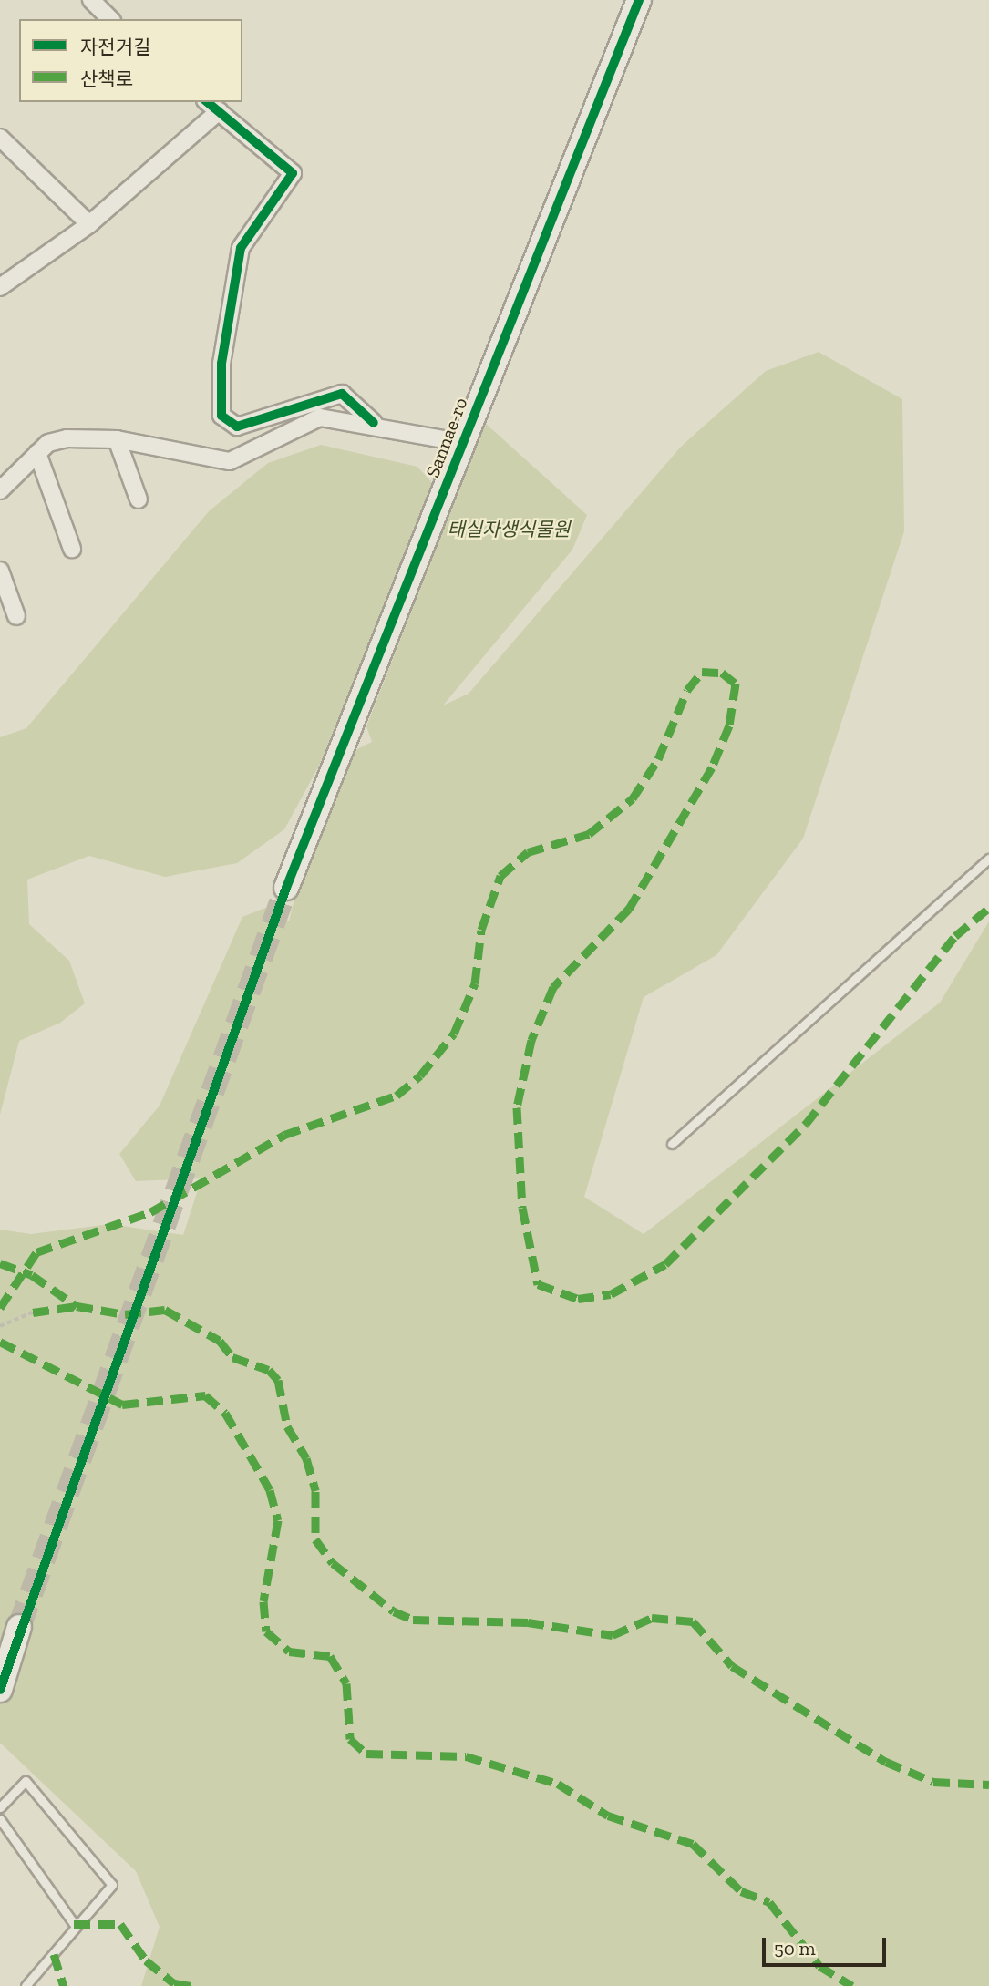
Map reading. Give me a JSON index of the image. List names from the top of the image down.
{
  "streets": {
    "street": ["Sannae-ro"]
  },
  "parks": ["태실자생식물원"],
  "legend": ["자전거길", "산책로"],
  "scale_bar": "50 m"
}
